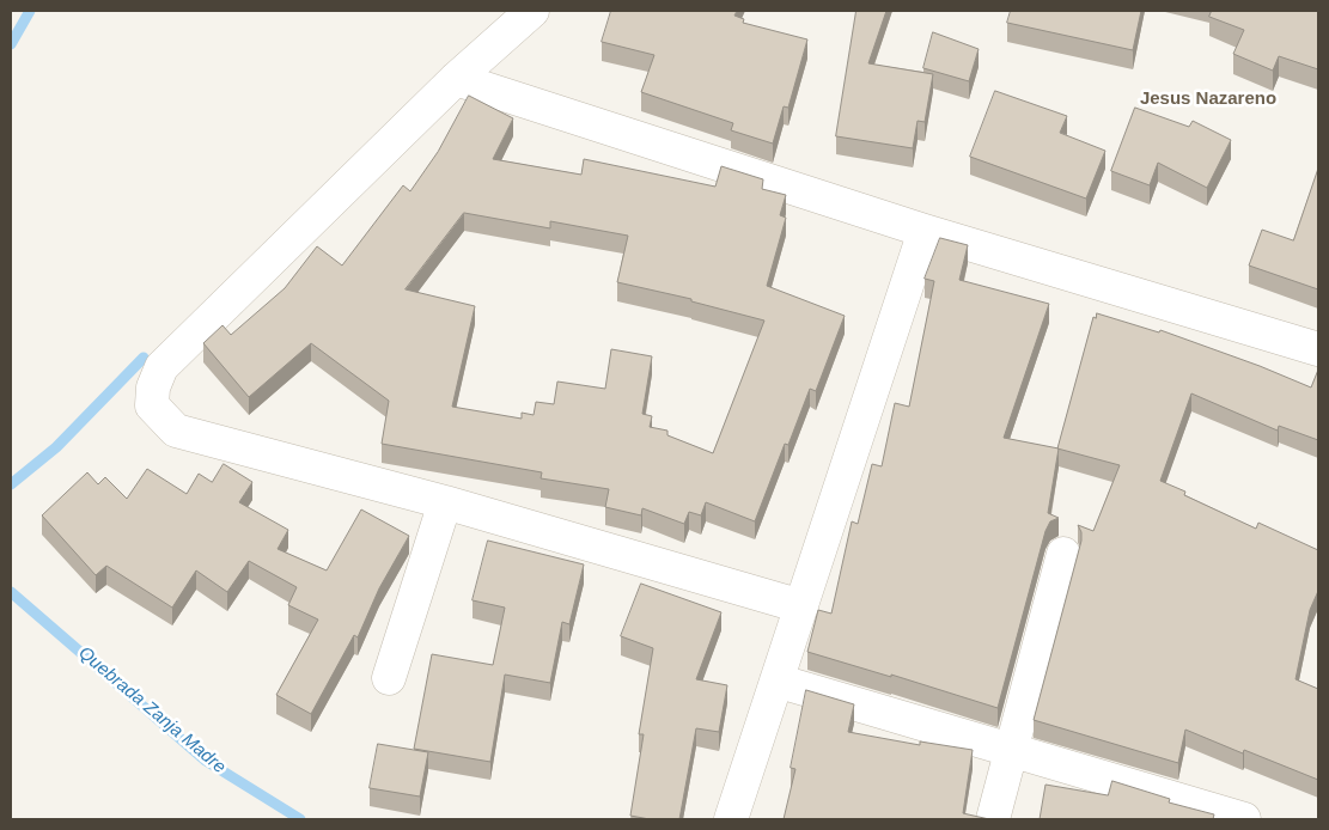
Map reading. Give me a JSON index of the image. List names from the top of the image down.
{
  "districts": ["Jesus Nazareno"],
  "water": ["Quebrada Zanja Madre"]
}
